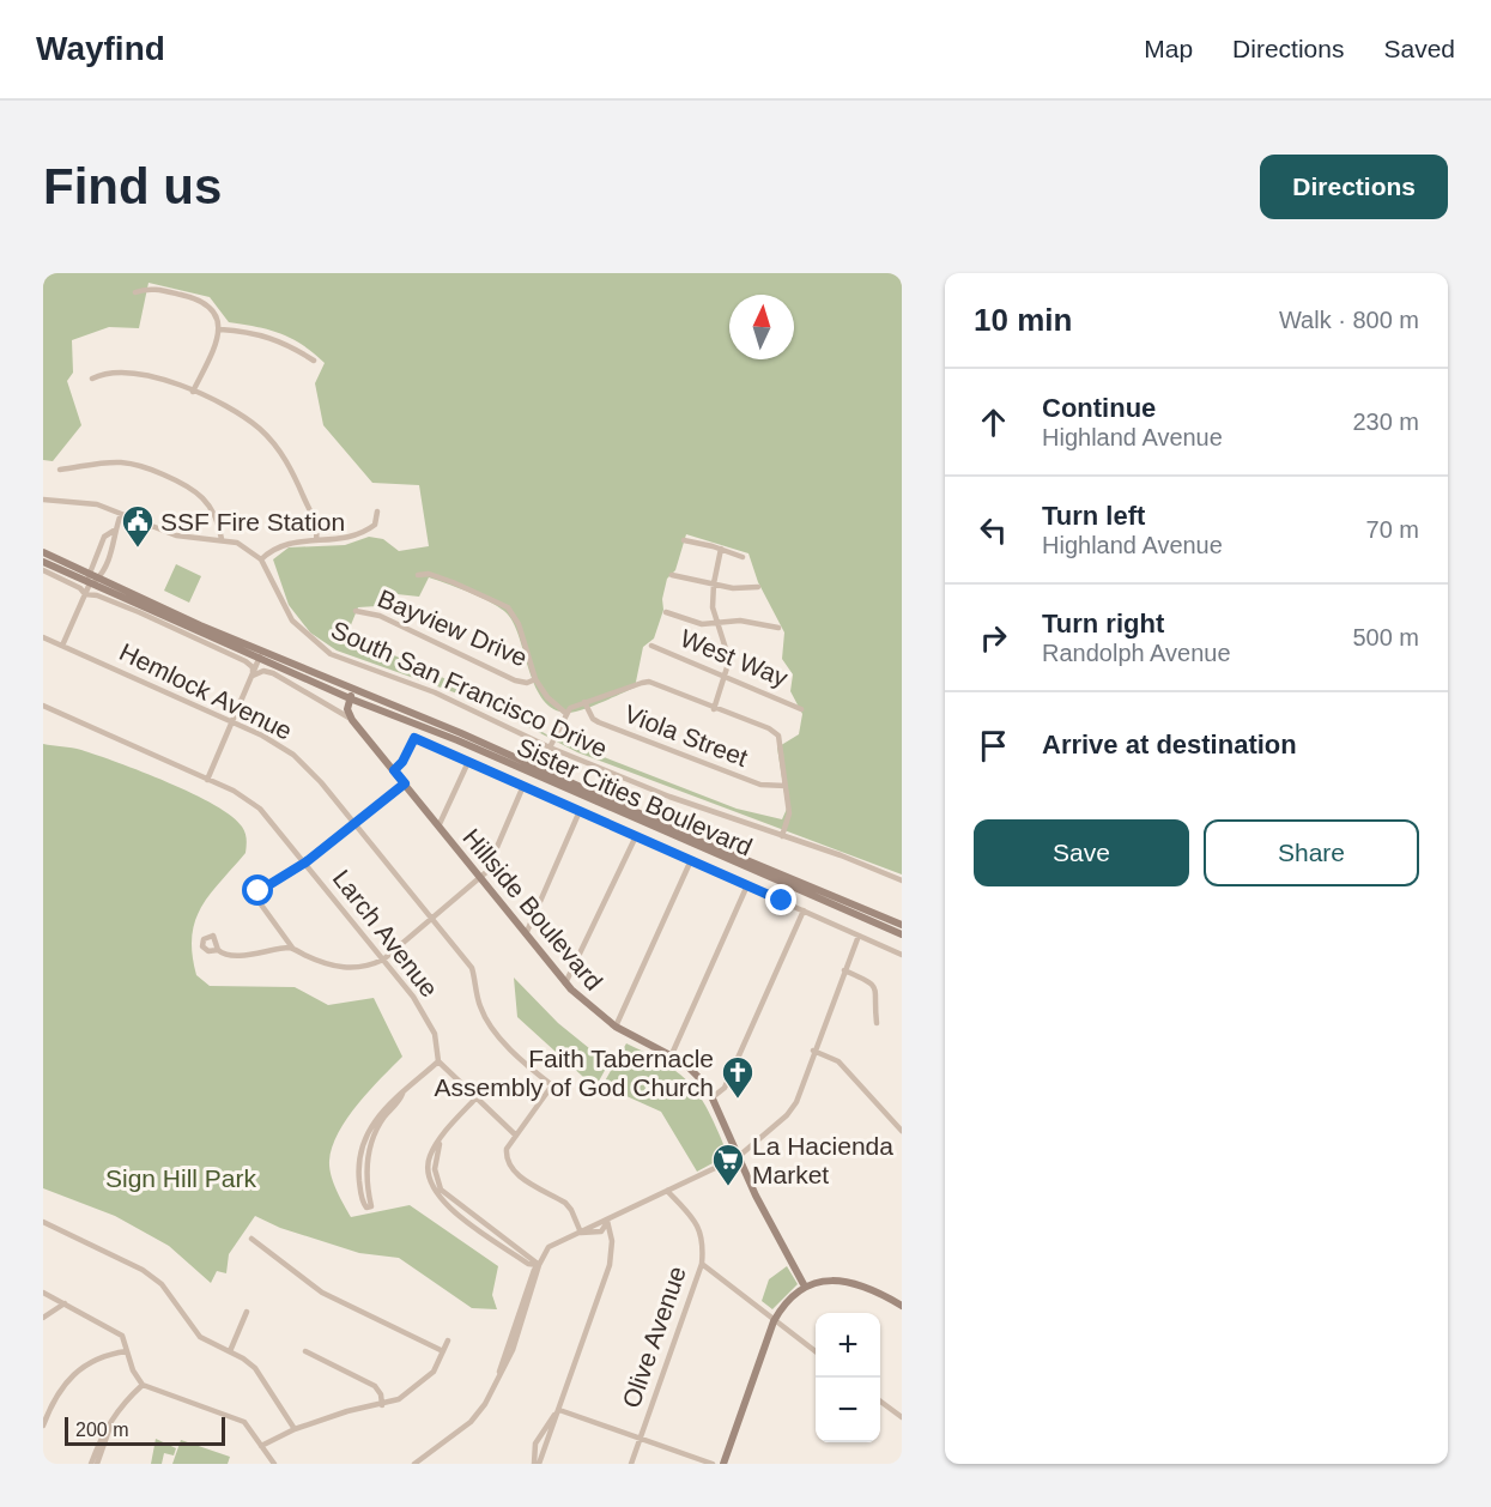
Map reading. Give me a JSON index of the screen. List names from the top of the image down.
{
  "streets": {
    "main road": ["Sister Cities Boulevard", "Hillside Boulevard"],
    "street": [
      "Bayview Drive",
      "West Way",
      "South San Francisco Drive",
      "Hemlock Avenue",
      "Viola Street",
      "Larch Avenue",
      "Olive Avenue"
    ]
  },
  "parks": ["Sign Hill Park"],
  "places": {
    "public building": ["SSF Fire Station"],
    "church": ["Faith Tabernacle Assembly of God Church"],
    "supermarket": ["La Hacienda Market"]
  },
  "scale_bar": "200 m",
  "north": "top",
  "page": {
    "header": "Wayfind",
    "nav": ["Map", "Directions", "Saved"],
    "buttons": [
      "Directions",
      ["Save", "Share"]
    ],
    "title": "Find us",
    "heading": ["10 min", "Walk · 800 m"],
    "list": [
      ["Continue", "Highland Avenue", "230 m"],
      ["Turn left", "Highland Avenue", "70 m"],
      ["Turn right", "Randolph Avenue", "500 m"],
      "Arrive at destination"
    ],
    "map_buttons": ["+", "−"],
    "scale": "200 m"
  }
}
